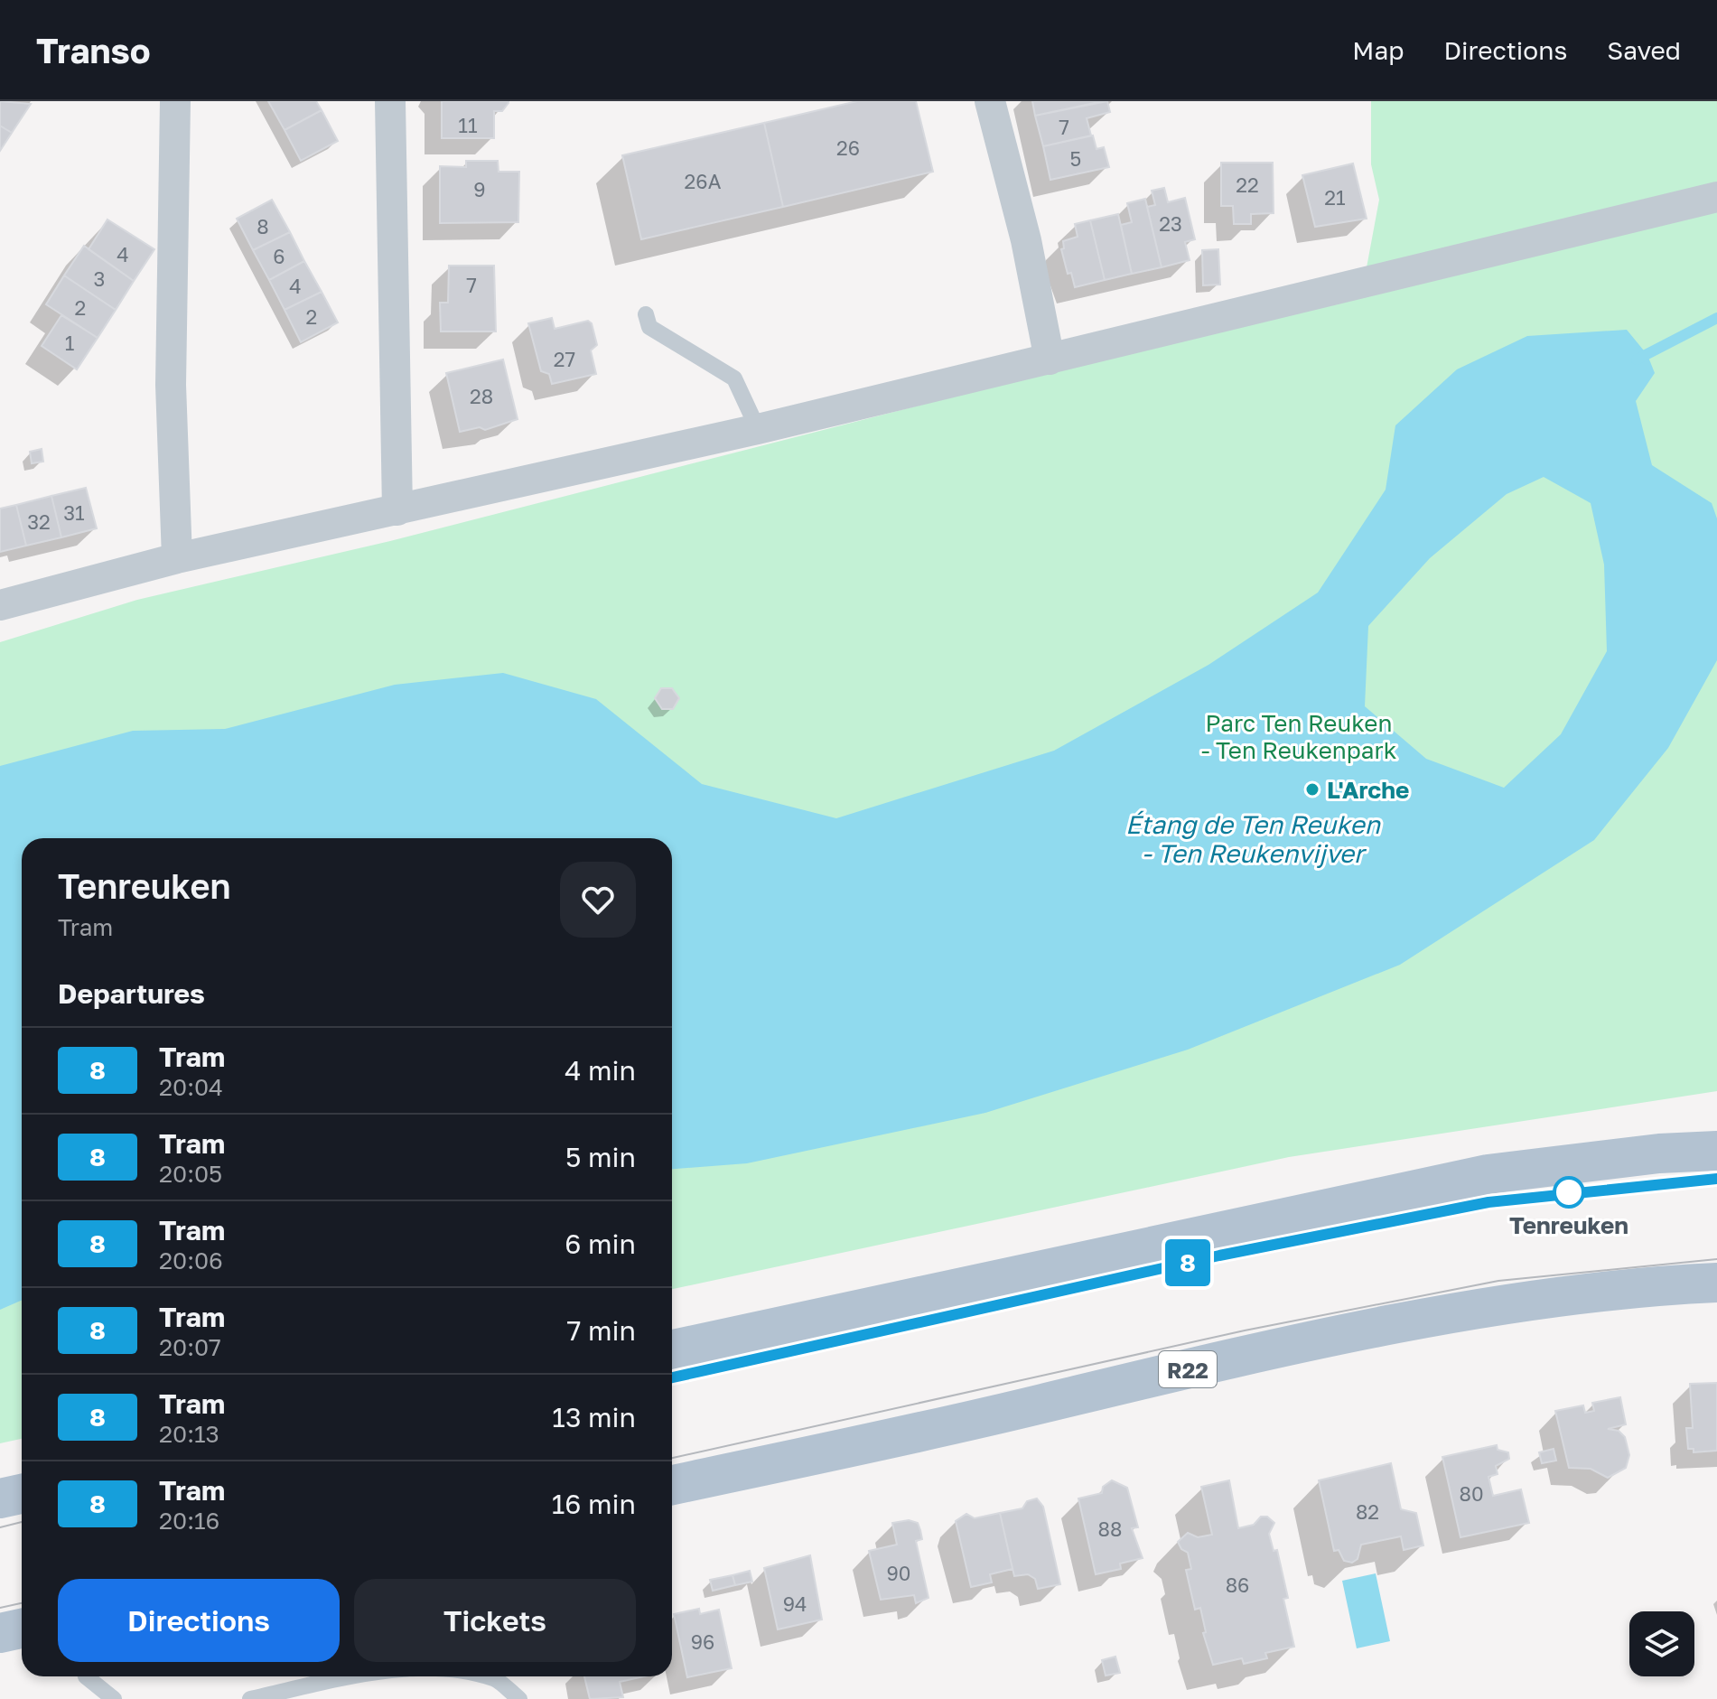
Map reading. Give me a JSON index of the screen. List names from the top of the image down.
{
  "streets": {
    "main road": ["R22"]
  },
  "water": ["Étang de Ten Reuken - Ten Reukenvijver"],
  "parks": ["Parc Ten Reuken - Ten Reukenpark"],
  "places": ["L'Arche", "Tenreuken"],
  "lines": ["tram line 8"],
  "house_numbers": [
    "11",
    "7",
    "26",
    "5",
    "26A",
    "22",
    "9",
    "21",
    "23",
    "8",
    "4",
    "6",
    "3",
    "7",
    "4",
    "2",
    "2",
    "1",
    "27",
    "28",
    "31",
    "32",
    "80",
    "82",
    "88",
    "90",
    "86",
    "94",
    "96"
  ],
  "page": {
    "header": "Transo",
    "nav": ["Map", "Directions", "Saved"],
    "on_map": "8",
    "heading": [
      ["Tenreuken", "Tram"],
      "Departures"
    ],
    "list": [
      {
        "mark": "8",
        "name": "Tram",
        "note": "20:04",
        "value": "4 min"
      },
      {
        "mark": "8",
        "name": "Tram",
        "note": "20:05",
        "value": "5 min"
      },
      {
        "mark": "8",
        "name": "Tram",
        "note": "20:06",
        "value": "6 min"
      },
      {
        "mark": "8",
        "name": "Tram",
        "note": "20:07",
        "value": "7 min"
      },
      {
        "mark": "8",
        "name": "Tram",
        "note": "20:13",
        "value": "13 min"
      },
      {
        "mark": "8",
        "name": "Tram",
        "note": "20:16",
        "value": "16 min"
      }
    ],
    "buttons": ["Directions", "Tickets"]
  }
}
